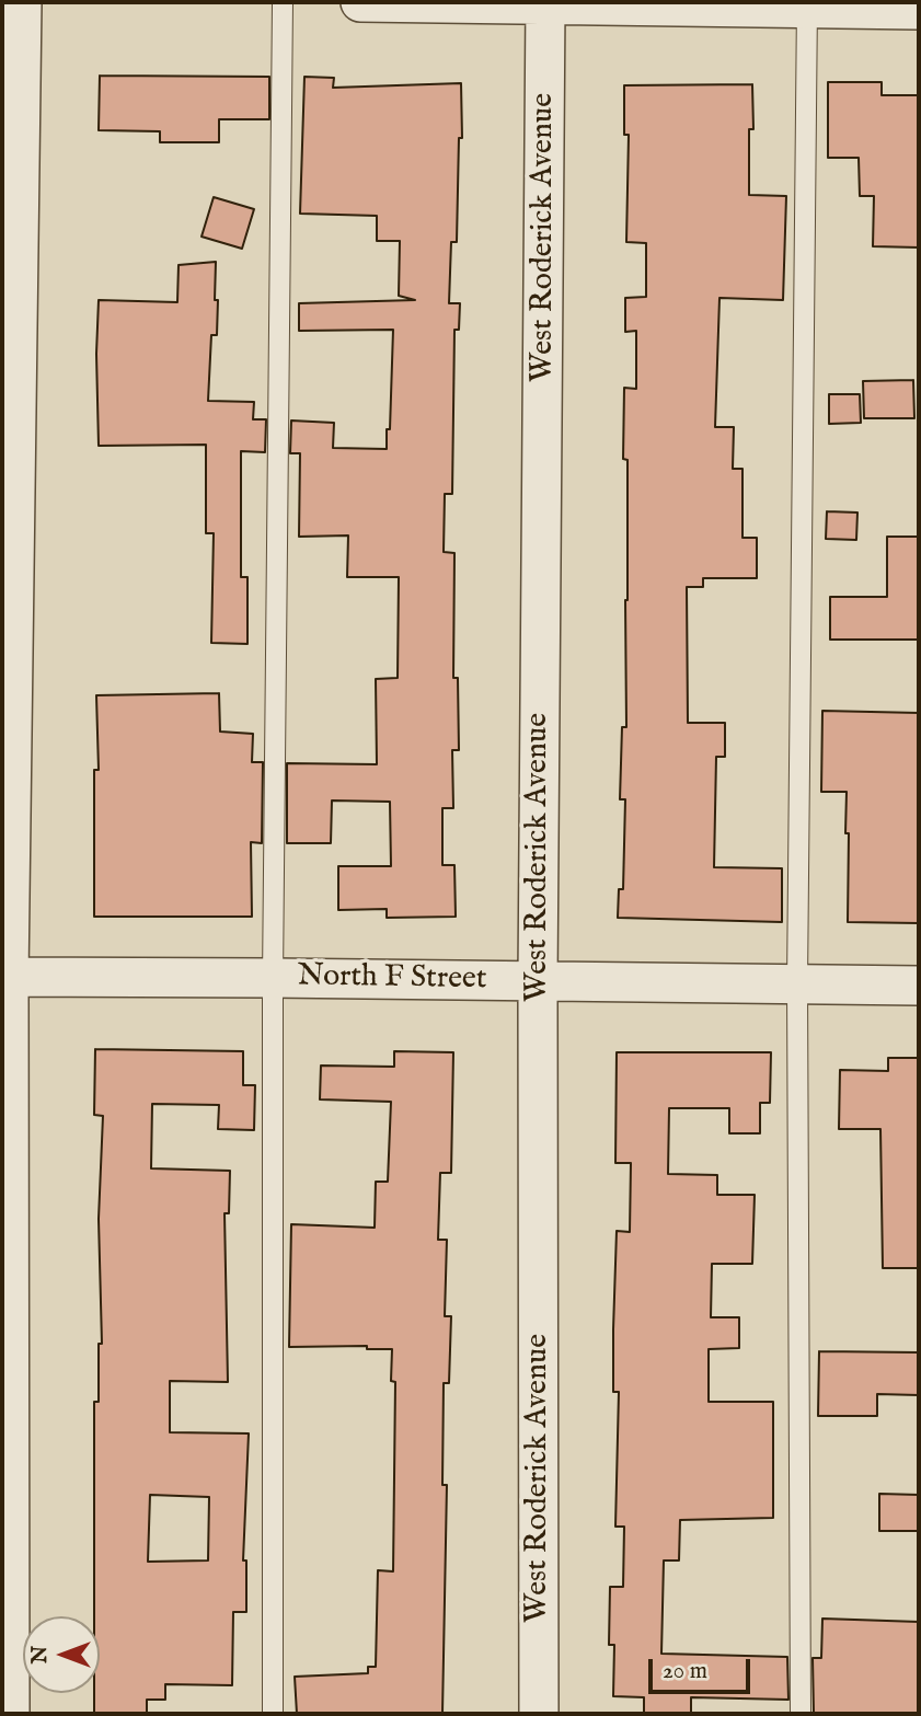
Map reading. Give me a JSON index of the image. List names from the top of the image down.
{
  "streets": {
    "street": ["West Roderick Avenue", "North F Street"]
  },
  "crossings": [
    ["West Roderick Avenue", "North F Street"]
  ],
  "scale_bar": "20 m",
  "north": "left"
}
